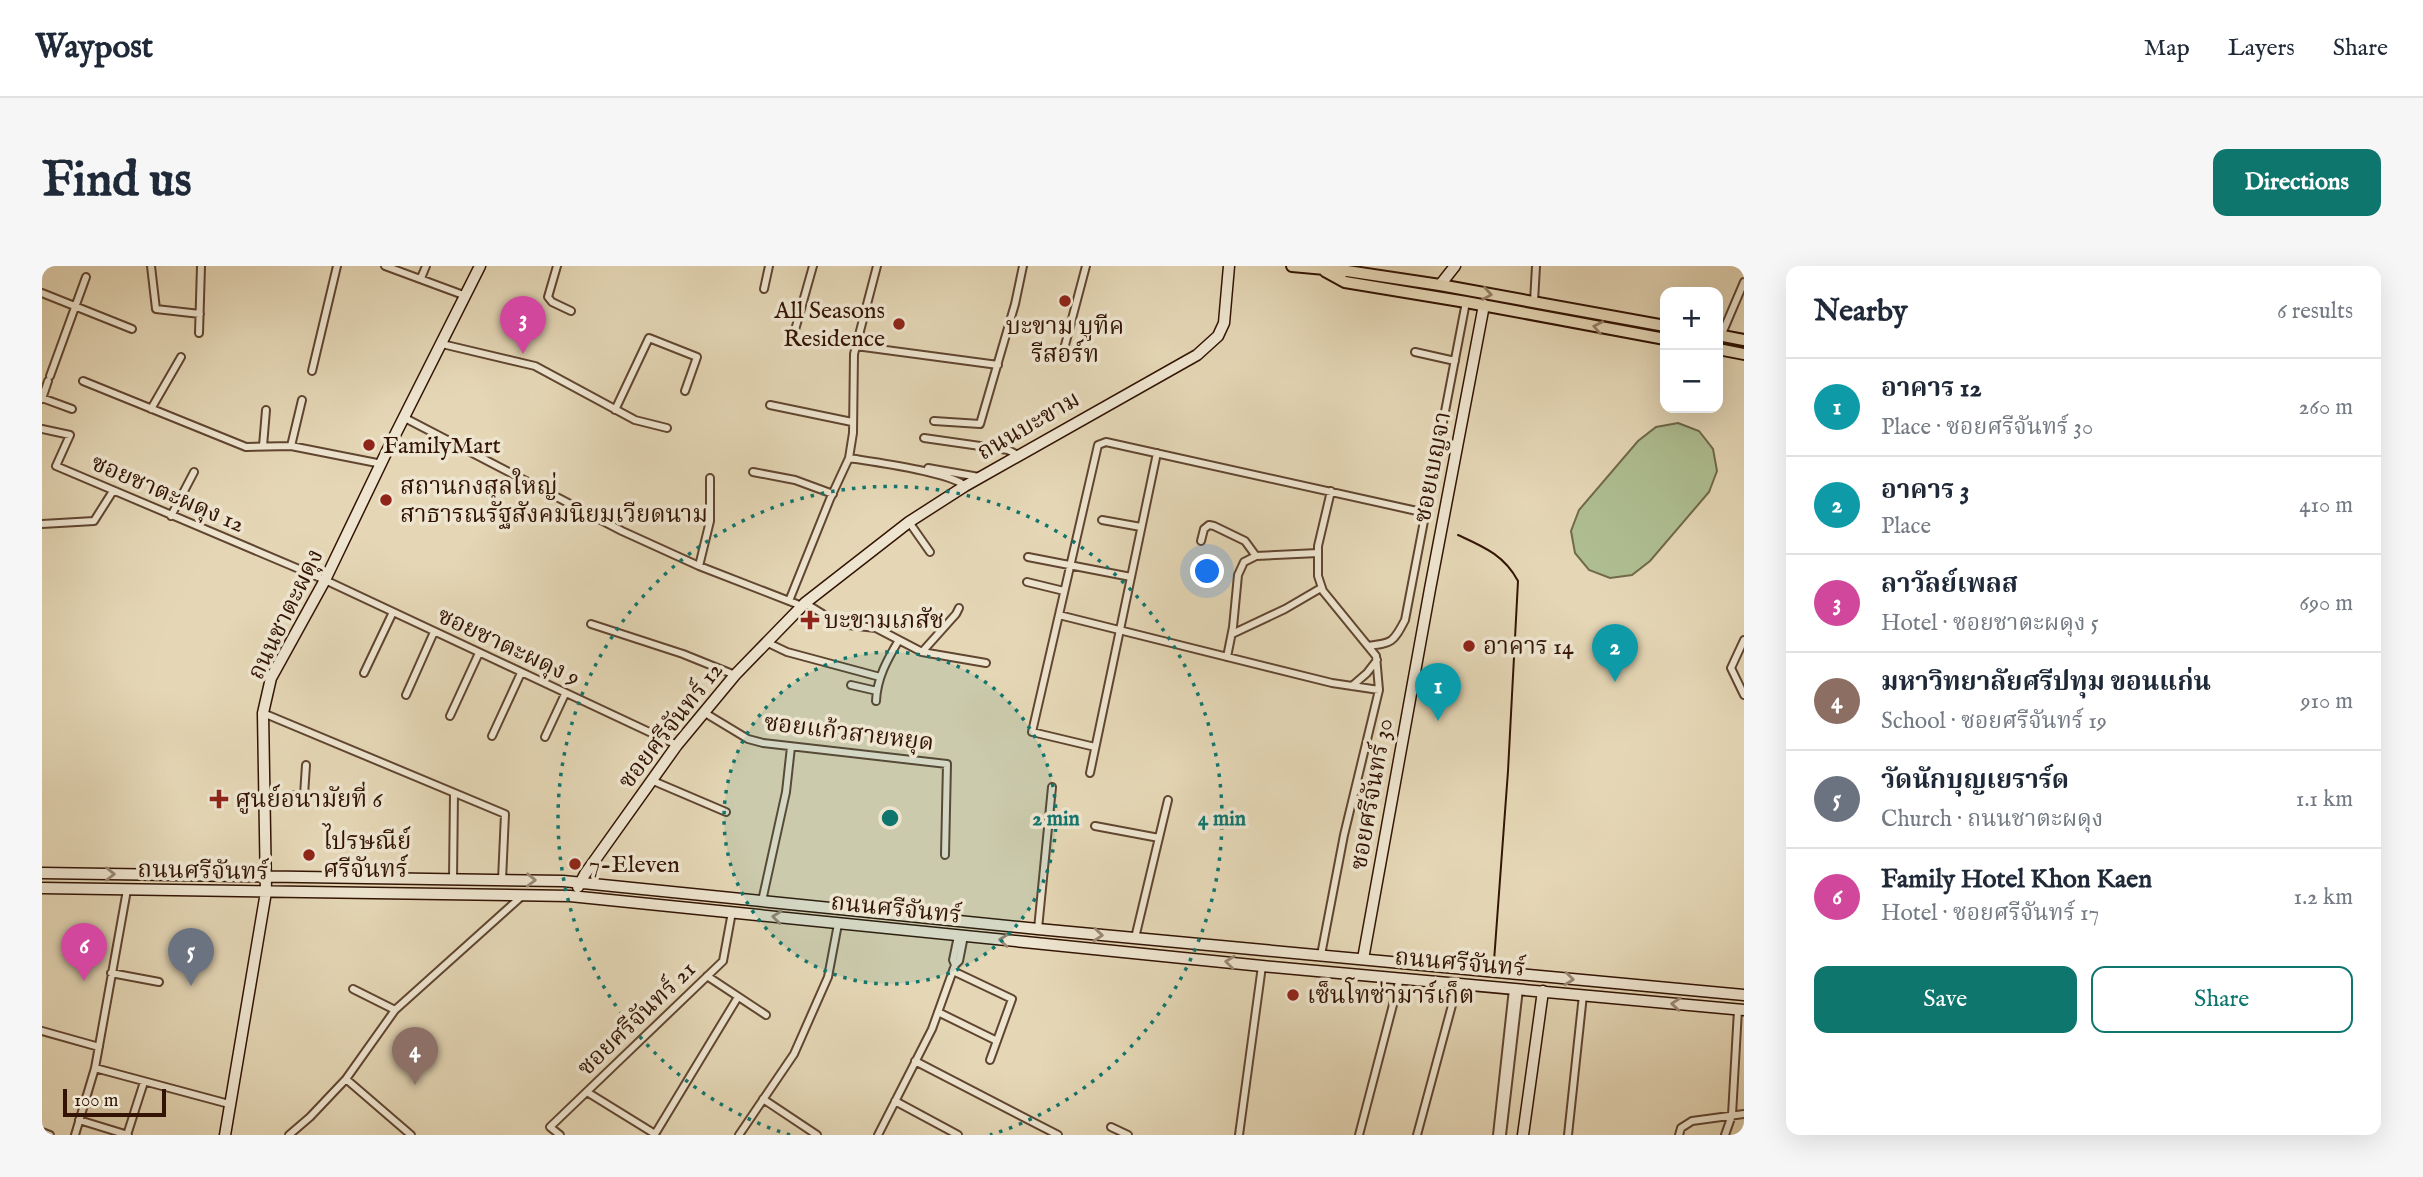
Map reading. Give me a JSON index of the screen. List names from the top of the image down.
{
  "streets": {
    "main road": [
      "ถนนบะขาม",
      "ซอยเบญจา",
      "ถนนชาตะผดุง",
      "ซอยศรีจันทร์ 12",
      "ซอยศรีจันทร์ 30",
      "ถนนศรีจันทร์"
    ],
    "street": [
      "ซอยชาตะผดุง 12",
      "ซอยชาตะผดุง 9",
      "ซอยแก้วสายหยุด",
      "ซอยศรีจันทร์ 21"
    ]
  },
  "crossings": [
    ["ถนนบะขาม", "ซอยศรีจันทร์ 12"],
    ["ซอยเบญจา", "ซอยศรีจันทร์ 30"],
    ["ซอยชาตะผดุง 12", "ถนนชาตะผดุง"],
    ["ซอยชาตะผดุง 12", "ซอยชาตะผดุง 9"],
    ["ถนนชาตะผดุง", "ซอยชาตะผดุง 9"],
    ["ถนนชาตะผดุง", "ถนนศรีจันทร์"],
    ["ซอยชาตะผดุง 9", "ซอยศรีจันทร์ 12"],
    ["ซอยศรีจันทร์ 12", "ซอยแก้วสายหยุด"],
    ["ซอยศรีจันทร์ 12", "ถนนศรีจันทร์"],
    ["ซอยศรีจันทร์ 30", "ถนนศรีจันทร์"],
    ["ถนนศรีจันทร์", "ซอยศรีจันทร์ 21"]
  ],
  "places": {
    "other": [
      "บะขาม บูทีค รีสอร์ท",
      "All Seasons Residence",
      "FamilyMart",
      "สถานกงสุลใหญ่ สาธารณรัฐสังคมนิยมเวียดนาม",
      "อาคาร 14",
      "ไปรษณีย์ ศรีจันทร์",
      "7-Eleven",
      "เซ็นโทซ่ามาร์เก็ต"
    ],
    "health": ["บะขามเภสัช", "ศูนย์อนามัยที่ 6"]
  },
  "scale_bar": "100 m",
  "page": {
    "header": "Waypost",
    "nav": ["Map", "Layers", "Share"],
    "buttons": [
      "Directions",
      ["Save", "Share"]
    ],
    "title": "Find us",
    "heading": ["Nearby", "6 results"],
    "map_buttons": ["+", "−"],
    "pins": [
      "3",
      "2",
      "1",
      "6",
      "5",
      "4"
    ],
    "list": [
      {
        "mark": "1",
        "name": "อาคาร 12",
        "note": "Place · ซอยศรีจันทร์ 30",
        "value": "260 m"
      },
      {
        "mark": "2",
        "name": "อาคาร 3",
        "note": "Place",
        "value": "410 m"
      },
      {
        "mark": "3",
        "name": "ลาวัลย์เพลส",
        "note": "Hotel · ซอยชาตะผดุง 5",
        "value": "690 m"
      },
      {
        "mark": "4",
        "name": "มหาวิทยาลัยศรีปทุม ขอนแก่น",
        "note": "School · ซอยศรีจันทร์ 19",
        "value": "910 m"
      },
      {
        "mark": "5",
        "name": "วัดนักบุญเยราร์ด",
        "note": "Church · ถนนชาตะผดุง",
        "value": "1.1 km"
      },
      {
        "mark": "6",
        "name": "Family Hotel Khon Kaen",
        "note": "Hotel · ซอยศรีจันทร์ 17",
        "value": "1.2 km"
      }
    ],
    "scale": "100 m"
  },
  "rings": ["2 min", "4 min"]
}
